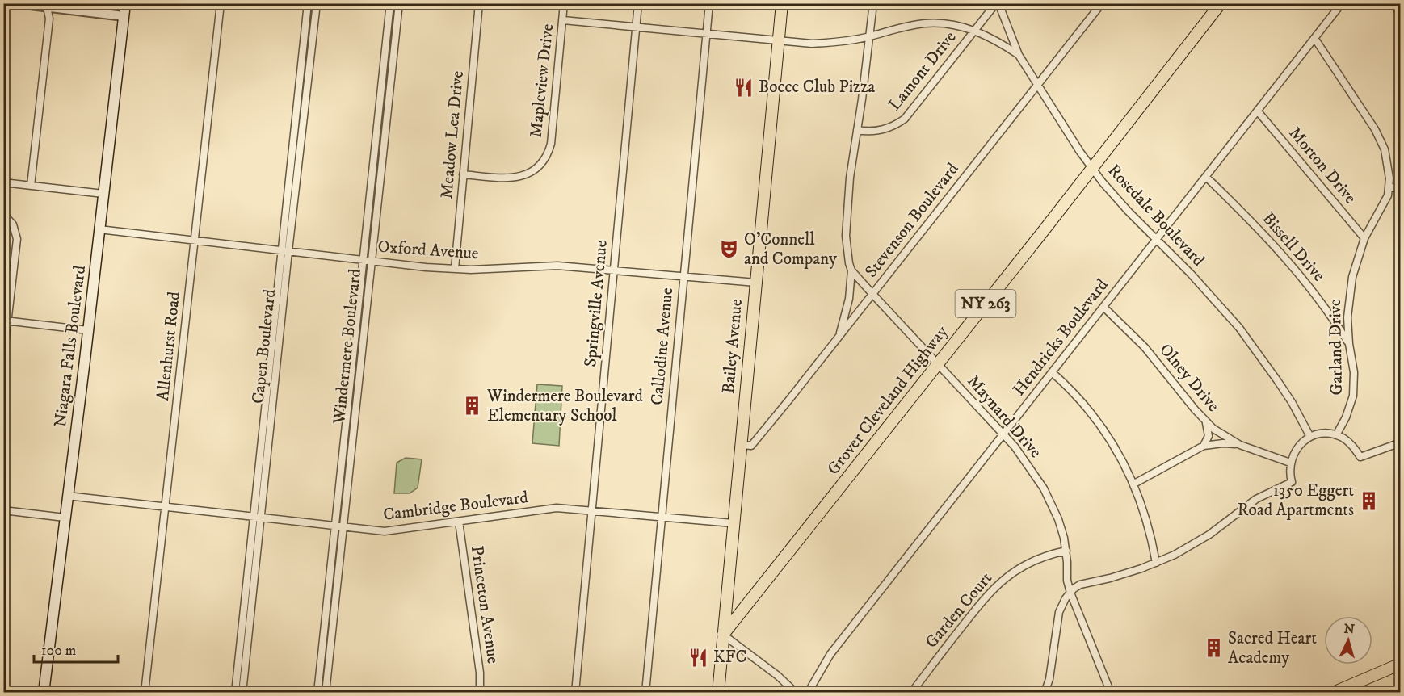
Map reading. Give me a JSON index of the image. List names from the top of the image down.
{
  "streets": {
    "main road": [
      "NY 263",
      "Niagara Falls Boulevard",
      "Bailey Avenue",
      "Grover Cleveland Highway"
    ],
    "street": [
      "Lamont Drive",
      "Mapleview Drive",
      "Meadow Lea Drive",
      "Morton Drive",
      "Rosedale Boulevard",
      "Stevenson Boulevard",
      "Bissell Drive",
      "Oxford Avenue",
      "Springville Avenue",
      "Hendricks Boulevard",
      "Allenhurst Road",
      "Capen Boulevard",
      "Windermere Boulevard",
      "Callodine Avenue",
      "Garland Drive",
      "Olney Drive",
      "Maynard Drive",
      "Cambridge Boulevard",
      "Princeton Avenue",
      "Garden Court"
    ]
  },
  "crossings": [
    ["Lamont Drive", "Rosedale Boulevard"],
    ["Mapleview Drive", "Meadow Lea Drive"],
    ["Meadow Lea Drive", "Oxford Avenue"],
    ["Morton Drive", "Hendricks Boulevard"],
    ["Morton Drive", "Garland Drive"],
    ["Rosedale Boulevard", "Stevenson Boulevard"],
    ["Rosedale Boulevard", "Hendricks Boulevard"],
    ["Rosedale Boulevard", "Grover Cleveland Highway"],
    ["Stevenson Boulevard", "Bailey Avenue"],
    ["Stevenson Boulevard", "Maynard Drive"],
    ["Bissell Drive", "Hendricks Boulevard"],
    ["Bissell Drive", "Garland Drive"],
    ["Oxford Avenue", "Springville Avenue"],
    ["Oxford Avenue", "Niagara Falls Boulevard"],
    ["Oxford Avenue", "Allenhurst Road"],
    ["Oxford Avenue", "Capen Boulevard"],
    ["Oxford Avenue", "Windermere Boulevard"],
    ["Oxford Avenue", "Callodine Avenue"],
    ["Oxford Avenue", "Bailey Avenue"],
    ["Springville Avenue", "Cambridge Boulevard"],
    ["Hendricks Boulevard", "Olney Drive"],
    ["Hendricks Boulevard", "Maynard Drive"],
    ["Niagara Falls Boulevard", "Cambridge Boulevard"],
    ["Allenhurst Road", "Cambridge Boulevard"],
    ["Capen Boulevard", "Cambridge Boulevard"],
    ["Windermere Boulevard", "Cambridge Boulevard"],
    ["Callodine Avenue", "Cambridge Boulevard"],
    ["Bailey Avenue", "Grover Cleveland Highway"],
    ["Bailey Avenue", "Cambridge Boulevard"],
    ["Grover Cleveland Highway", "Maynard Drive"],
    ["Maynard Drive", "Garden Court"],
    ["Cambridge Boulevard", "Princeton Avenue"]
  ],
  "places": {
    "restaurant": ["Bocce Club Pizza", "KFC"],
    "theatre": ["O’Connell and Company"],
    "building": ["Windermere Boulevard Elementary School", "1350 Eggert Road Apartments", "Sacred Heart Academy"]
  },
  "scale_bar": "100 m",
  "north": "top"
}
